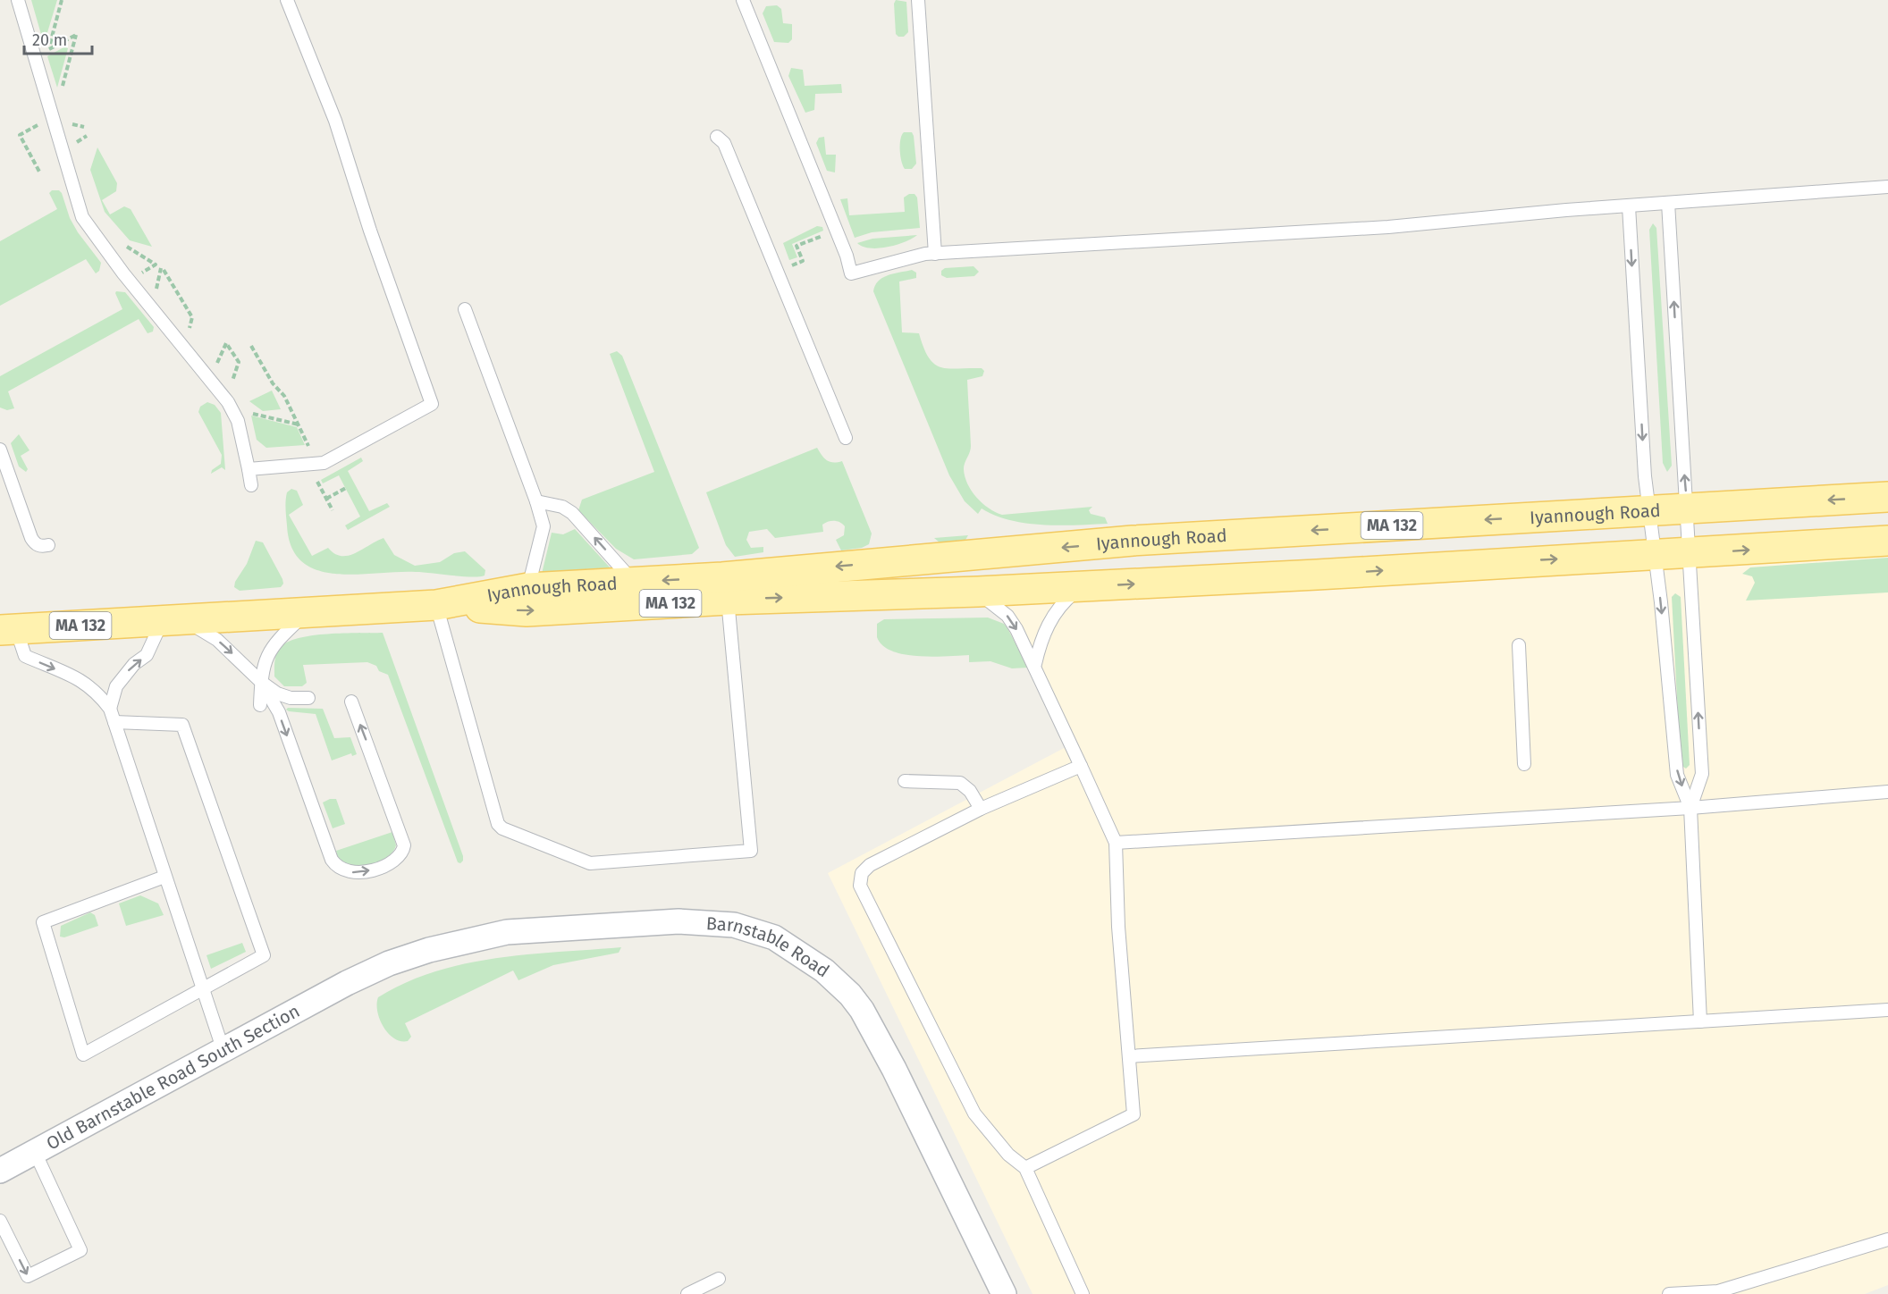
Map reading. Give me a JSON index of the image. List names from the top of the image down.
{
  "streets": {
    "main road": ["Iyannough Road", "MA 132"],
    "street": ["Barnstable Road", "Old Barnstable Road South Section"]
  },
  "crossings": [
    ["Barnstable Road", "Old Barnstable Road South Section"]
  ],
  "scale_bar": "20 m"
}
